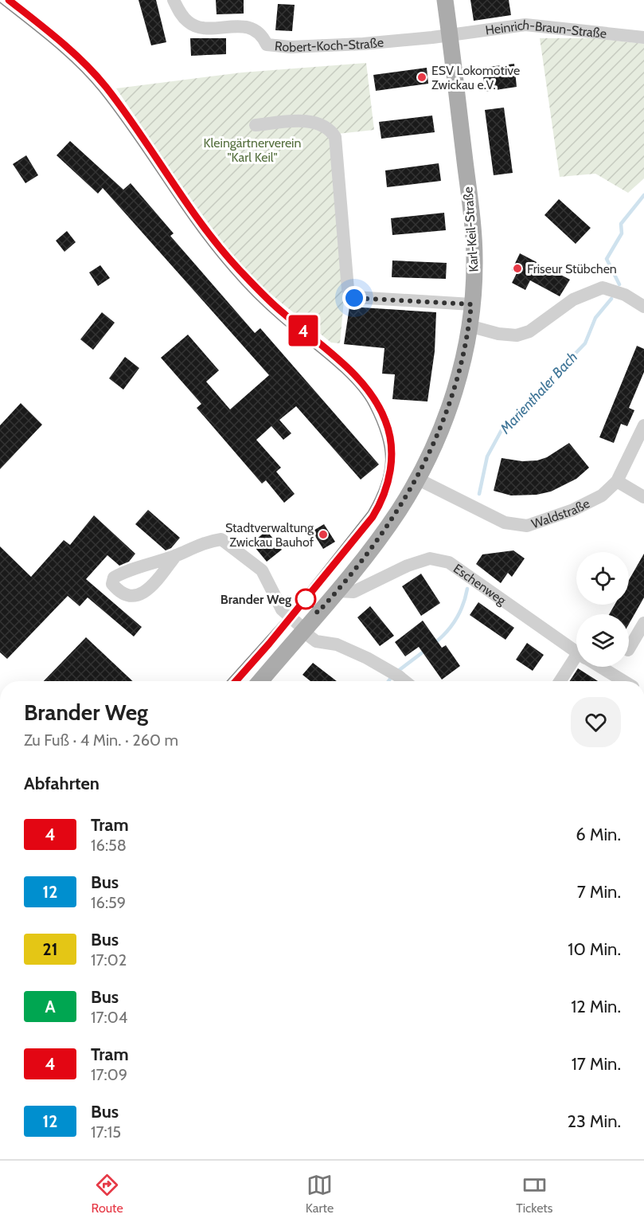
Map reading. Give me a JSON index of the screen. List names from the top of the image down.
{
  "streets": {
    "main road": ["Karl-Keil-Straße"],
    "street": [
      "Heinrich-Braun-Straße",
      "Robert-Koch-Straße",
      "Waldstraße",
      "Eschenweg"
    ]
  },
  "crossings": [
    ["Heinrich-Braun-Straße", "Robert-Koch-Straße"],
    ["Heinrich-Braun-Straße", "Karl-Keil-Straße"],
    ["Robert-Koch-Straße", "Karl-Keil-Straße"],
    ["Karl-Keil-Straße", "Waldstraße"],
    ["Karl-Keil-Straße", "Eschenweg"]
  ],
  "water": ["Marienthaler Bach"],
  "parks": ["Kleingärtnerverein \"Karl Keil\""],
  "places": [
    "ESV Lokomotive Zwickau e.V.",
    "Friseur Stübchen",
    "Stadtverwaltung Zwickau Bauhof",
    "Brander Weg"
  ],
  "lines": ["tram line 4"],
  "page": {
    "on_map": "4",
    "heading": [
      ["Brander Weg", "Zu Fuß · 4 Min. · 260 m"],
      "Abfahrten"
    ],
    "list": [
      {
        "mark": "4",
        "name": "Tram",
        "note": "16:58",
        "value": "6 Min."
      },
      {
        "mark": "12",
        "name": "Bus",
        "note": "16:59",
        "value": "7 Min."
      },
      {
        "mark": "21",
        "name": "Bus",
        "note": "17:02",
        "value": "10 Min."
      },
      {
        "mark": "A",
        "name": "Bus",
        "note": "17:04",
        "value": "12 Min."
      },
      {
        "mark": "4",
        "name": "Tram",
        "note": "17:09",
        "value": "17 Min."
      },
      {
        "mark": "12",
        "name": "Bus",
        "note": "17:15",
        "value": "23 Min."
      }
    ],
    "tabs": ["Route", "Karte", "Tickets"]
  }
}
